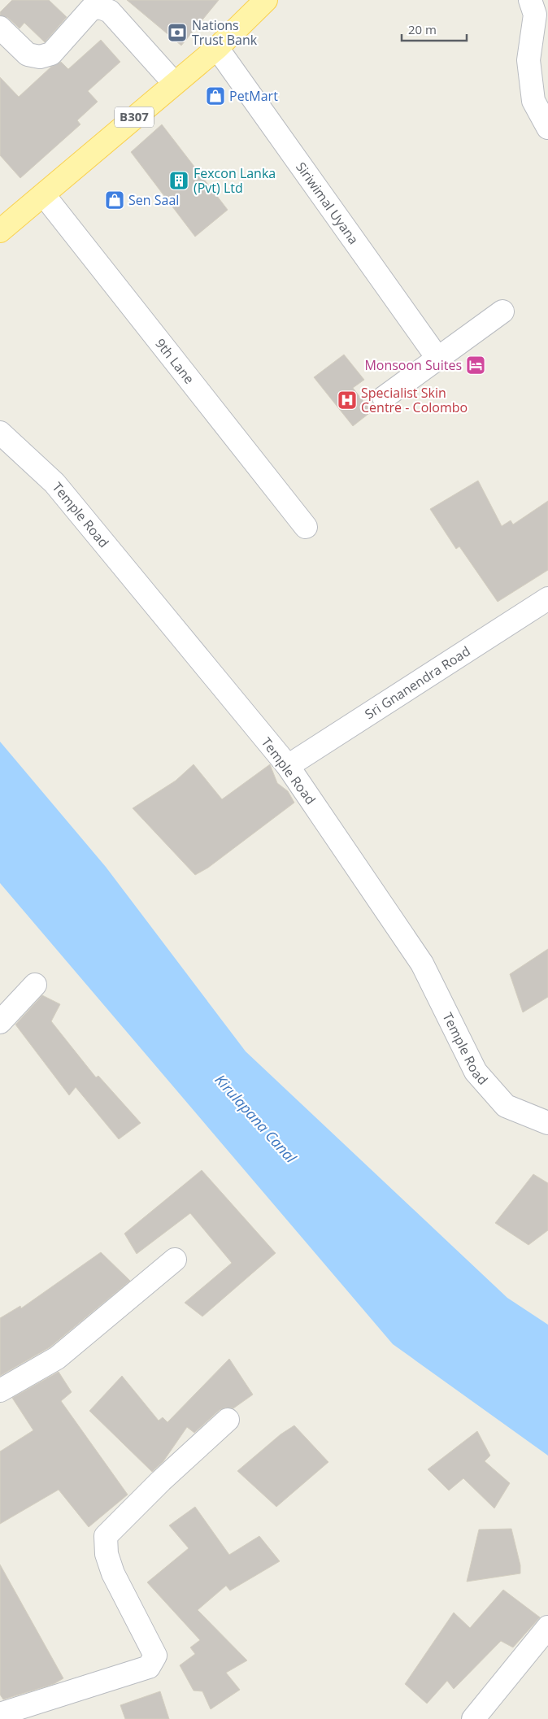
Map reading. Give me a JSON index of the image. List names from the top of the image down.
{
  "streets": {
    "main road": ["B307"],
    "street": [
      "Siriwimal Uyana",
      "9th Lane",
      "Temple Road",
      "Sri Gnanendra Road"
    ]
  },
  "crossings": [
    ["B307", "Siriwimal Uyana"],
    ["B307", "9th Lane"],
    ["Temple Road", "Sri Gnanendra Road"]
  ],
  "water": ["Kirulapana Canal"],
  "places": {
    "bank": ["Nations Trust Bank"],
    "shop": ["PetMart", "Sen Saal"],
    "building": ["Fexcon Lanka (Pvt) Ltd"],
    "hotel": ["Monsoon Suites"],
    "hospital": ["Specialist Skin Centre - Colombo"]
  },
  "scale_bar": "20 m"
}
